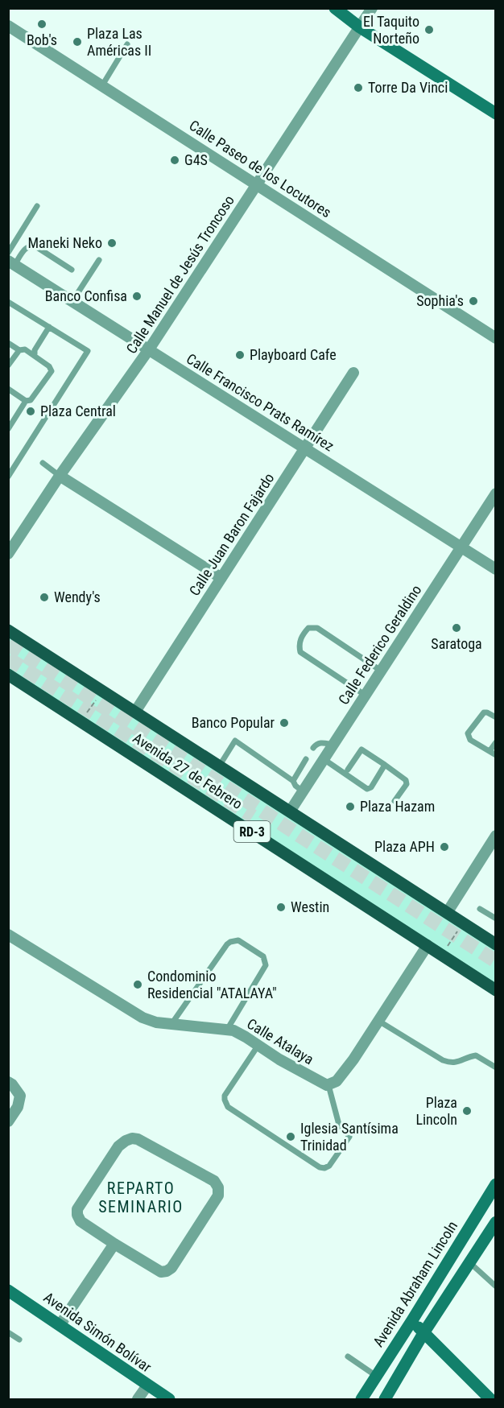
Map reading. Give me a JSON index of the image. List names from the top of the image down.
{
  "streets": {
    "main road": [
      "Avenida 27 de Febrero",
      "RD-3",
      "Avenida Abraham Lincoln",
      "Avenida Simón Bolívar"
    ],
    "street": [
      "Calle Paseo de los Locutores",
      "Calle Manuel de Jesús Troncoso",
      "Calle Francisco Prats Ramírez",
      "Calle Juan Baron Fajardo",
      "Calle Federico Geraldino",
      "Calle Atalaya"
    ]
  },
  "crossings": [
    ["Calle Paseo de los Locutores", "Calle Manuel de Jesús Troncoso"],
    ["Calle Manuel de Jesús Troncoso", "Calle Francisco Prats Ramírez"],
    ["Calle Francisco Prats Ramírez", "Calle Juan Baron Fajardo"],
    ["Calle Francisco Prats Ramírez", "Calle Federico Geraldino"],
    ["Calle Juan Baron Fajardo", "Avenida 27 de Febrero"],
    ["Calle Federico Geraldino", "Avenida 27 de Febrero"]
  ],
  "districts": ["REPARTO SEMINARIO"],
  "places": [
    "Bob's",
    "El Taquito Norteño",
    "Plaza Las Américas II",
    "Torre Da Vinci",
    "G4S",
    "Maneki Neko",
    "Banco Confisa",
    "Sophia's",
    "Playboard Cafe",
    "Plaza Central",
    "Wendy's",
    "Saratoga",
    "Banco Popular",
    "Plaza Hazam",
    "Plaza APH",
    "Westin",
    "Condominio Residencial \"ATALAYA\"",
    "Plaza Lincoln",
    "Iglesia Santísima Trinidad"
  ]
}
